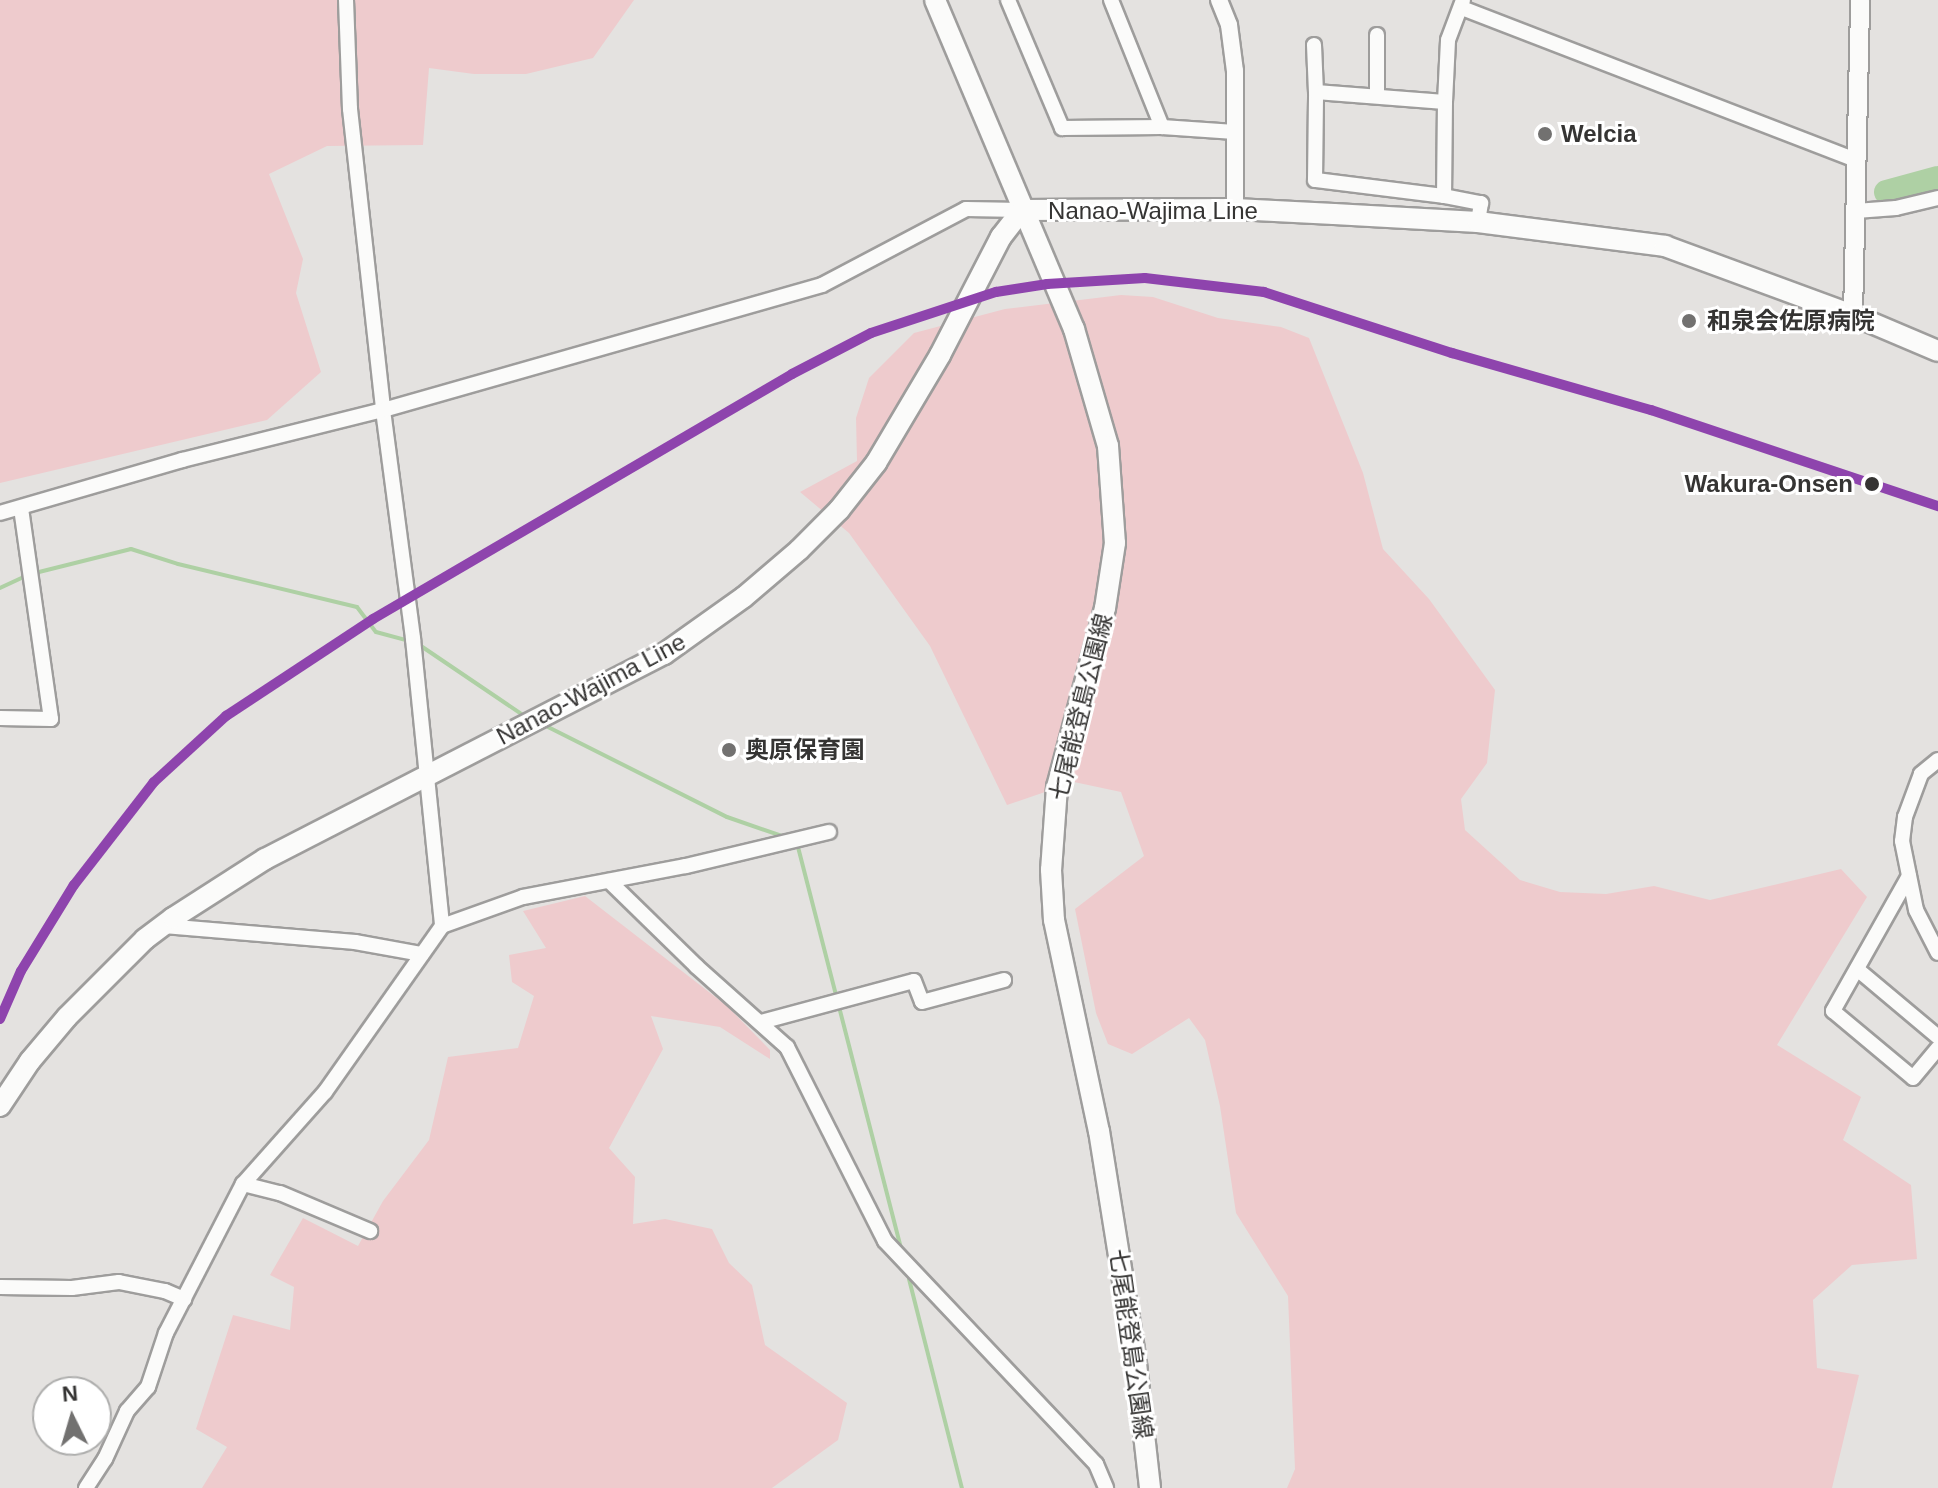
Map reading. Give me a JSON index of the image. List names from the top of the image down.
{
  "streets": {
    "main road": ["Nanao-Wajima Line", "七尾能登島公園線"]
  },
  "crossings": [
    ["Nanao-Wajima Line", "七尾能登島公園線"]
  ],
  "places": [
    "Welcia",
    "和泉会佐原病院",
    "Wakura-Onsen",
    "奥原保育園"
  ],
  "north": "top"
}
